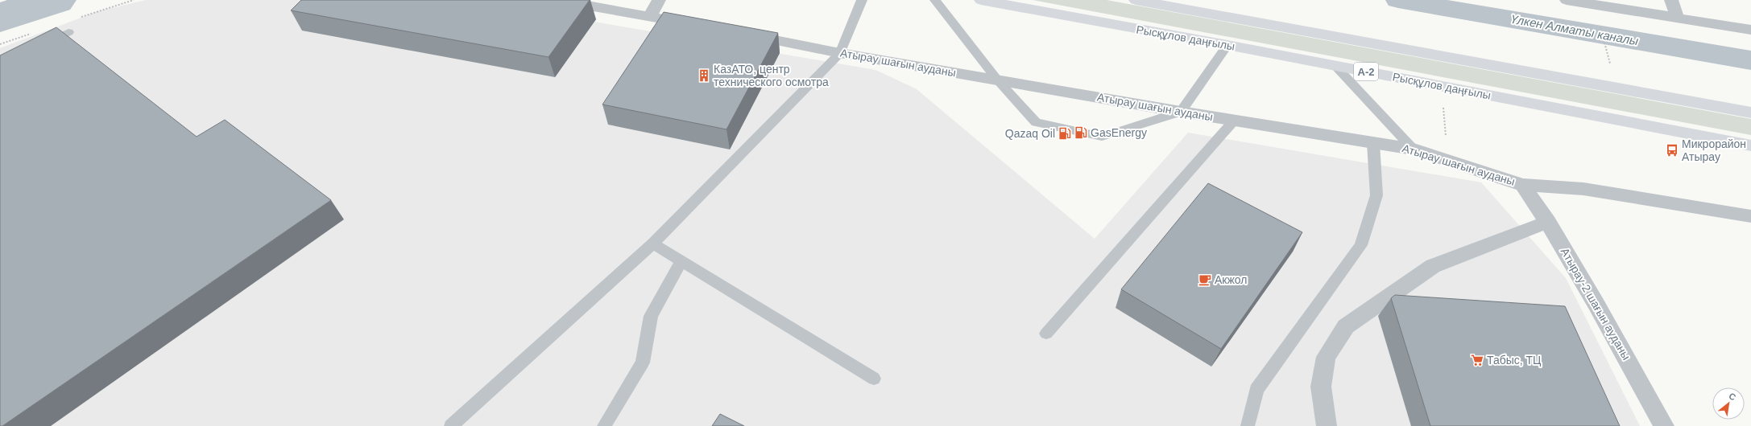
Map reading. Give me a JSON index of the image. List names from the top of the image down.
{
  "streets": {
    "main road": ["Рысқұлов даңғылы", "A-2"],
    "street": ["Атырау шағын ауданы", "Атырау-2 шағын ауданы"]
  },
  "crossings": [
    ["Атырау шағын ауданы", "Атырау-2 шағын ауданы"]
  ],
  "water": ["Үлкен Алматы каналы"],
  "places": {
    "building": ["КазАТО, центр технического осмотра"],
    "fuel station": ["GasEnergy", "Qazaq Oil"],
    "bus stop": ["Микрорайон Атырау"],
    "cafe": ["Акжол"],
    "supermarket": ["Табыс, ТЦ"]
  },
  "north": "top right"
}
